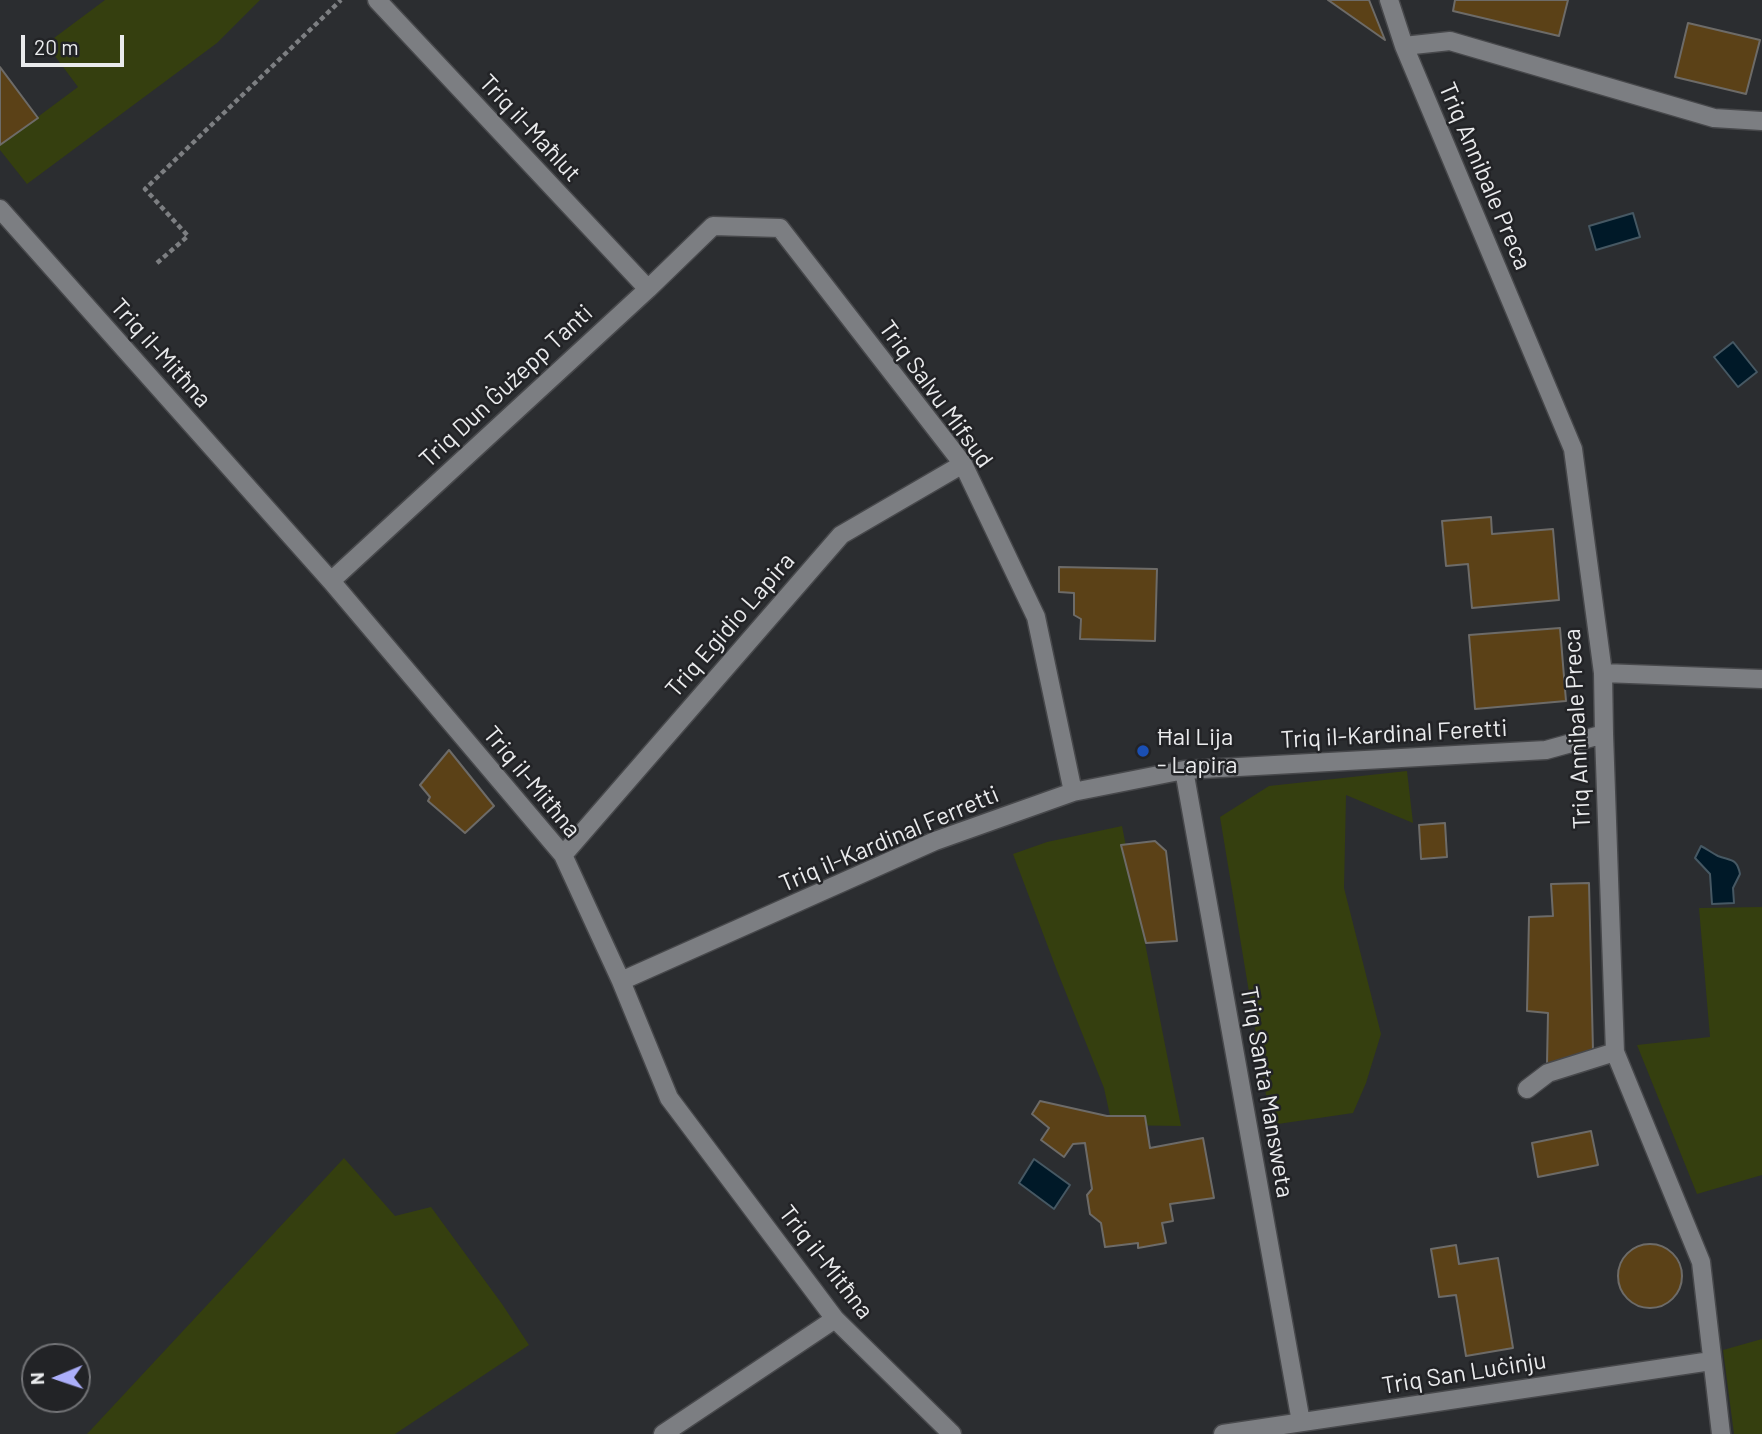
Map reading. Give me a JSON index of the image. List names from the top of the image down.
{
  "streets": {
    "street": [
      "Triq il-Maħlut",
      "Triq Annibale Preca",
      "Triq il-Mitħna",
      "Triq Dun Ġużepp Tanti",
      "Triq Salvu Mifsud",
      "Triq Egidio Lapira",
      "Triq il-Kardinal Feretti",
      "Triq il-Kardinal Ferretti",
      "Triq Santa Mansweta",
      "Triq San Luċinju"
    ]
  },
  "crossings": [
    ["Triq il-Maħlut", "Triq Dun Ġużepp Tanti"],
    ["Triq Annibale Preca", "Triq il-Kardinal Feretti"],
    ["Triq Annibale Preca", "Triq San Luċinju"],
    ["Triq il-Mitħna", "Triq Dun Ġużepp Tanti"],
    ["Triq il-Mitħna", "Triq Egidio Lapira"],
    ["Triq il-Mitħna", "Triq il-Kardinal Ferretti"],
    ["Triq Dun Ġużepp Tanti", "Triq Salvu Mifsud"],
    ["Triq Salvu Mifsud", "Triq Egidio Lapira"],
    ["Triq Salvu Mifsud", "Triq il-Kardinal Ferretti"],
    ["Triq il-Kardinal Feretti", "Triq il-Kardinal Ferretti"],
    ["Triq il-Kardinal Feretti", "Triq Santa Mansweta"],
    ["Triq il-Kardinal Ferretti", "Triq Santa Mansweta"],
    ["Triq Santa Mansweta", "Triq San Luċinju"]
  ],
  "places": ["Ħal Lija - Lapira"],
  "scale_bar": "20 m",
  "north": "left"
}
